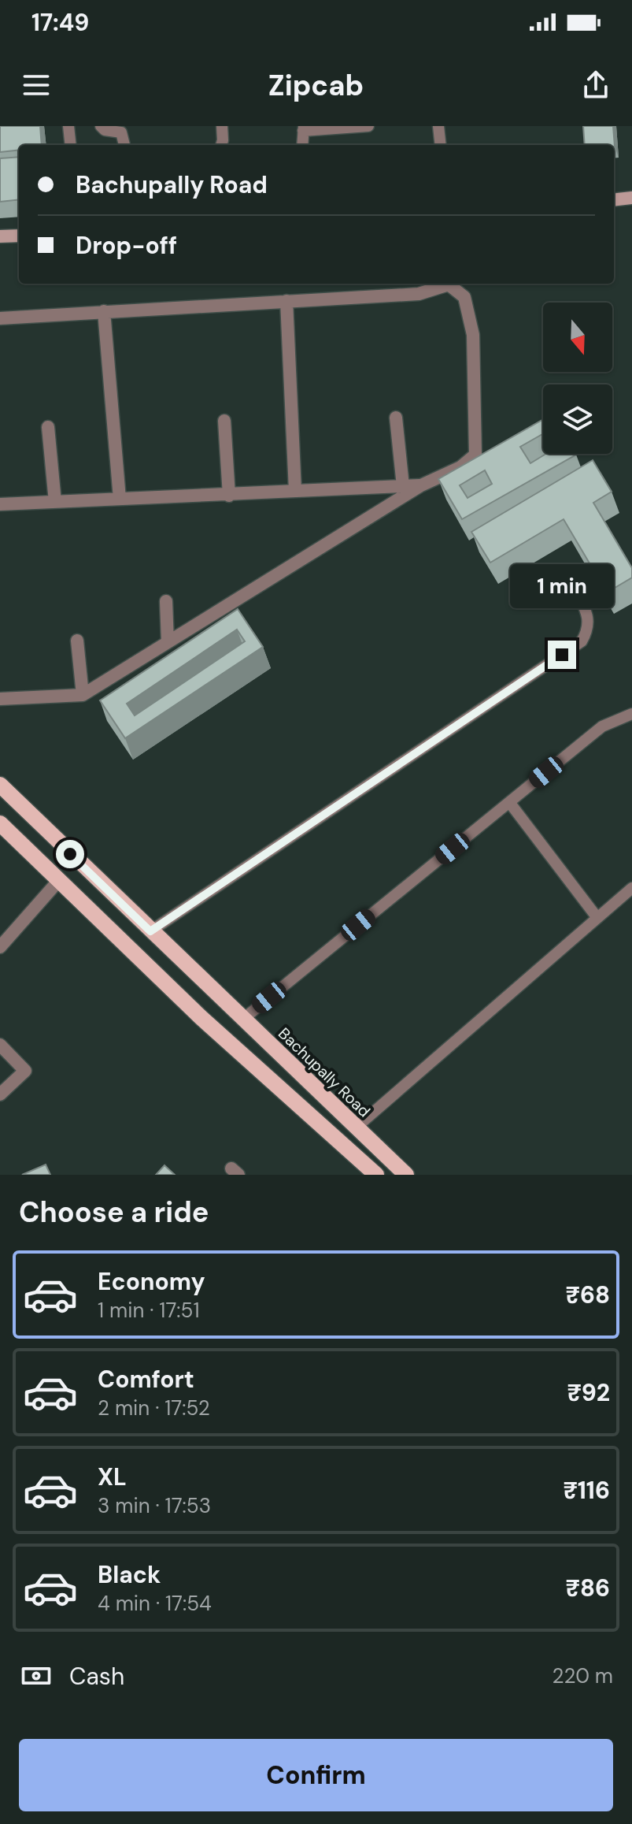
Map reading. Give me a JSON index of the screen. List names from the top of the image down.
{
  "streets": {
    "main road": ["Bachupally Road"]
  },
  "north": "bottom",
  "page": {
    "status": "17:49",
    "header": "Zipcab",
    "banner": ["Bachupally Road", "Drop-off"],
    "bubble": "1 min",
    "heading": "Choose a ride",
    "list": [
      {
        "name": "Economy",
        "note": "1 min · 17:51",
        "value": "₹68"
      },
      {
        "name": "Comfort",
        "note": "2 min · 17:52",
        "value": "₹92"
      },
      {
        "name": "XL",
        "note": "3 min · 17:53",
        "value": "₹116"
      },
      {
        "name": "Black",
        "note": "4 min · 17:54",
        "value": "₹86"
      }
    ],
    "pay": ["Cash", "220 m"],
    "buttons": "Confirm"
  }
}
